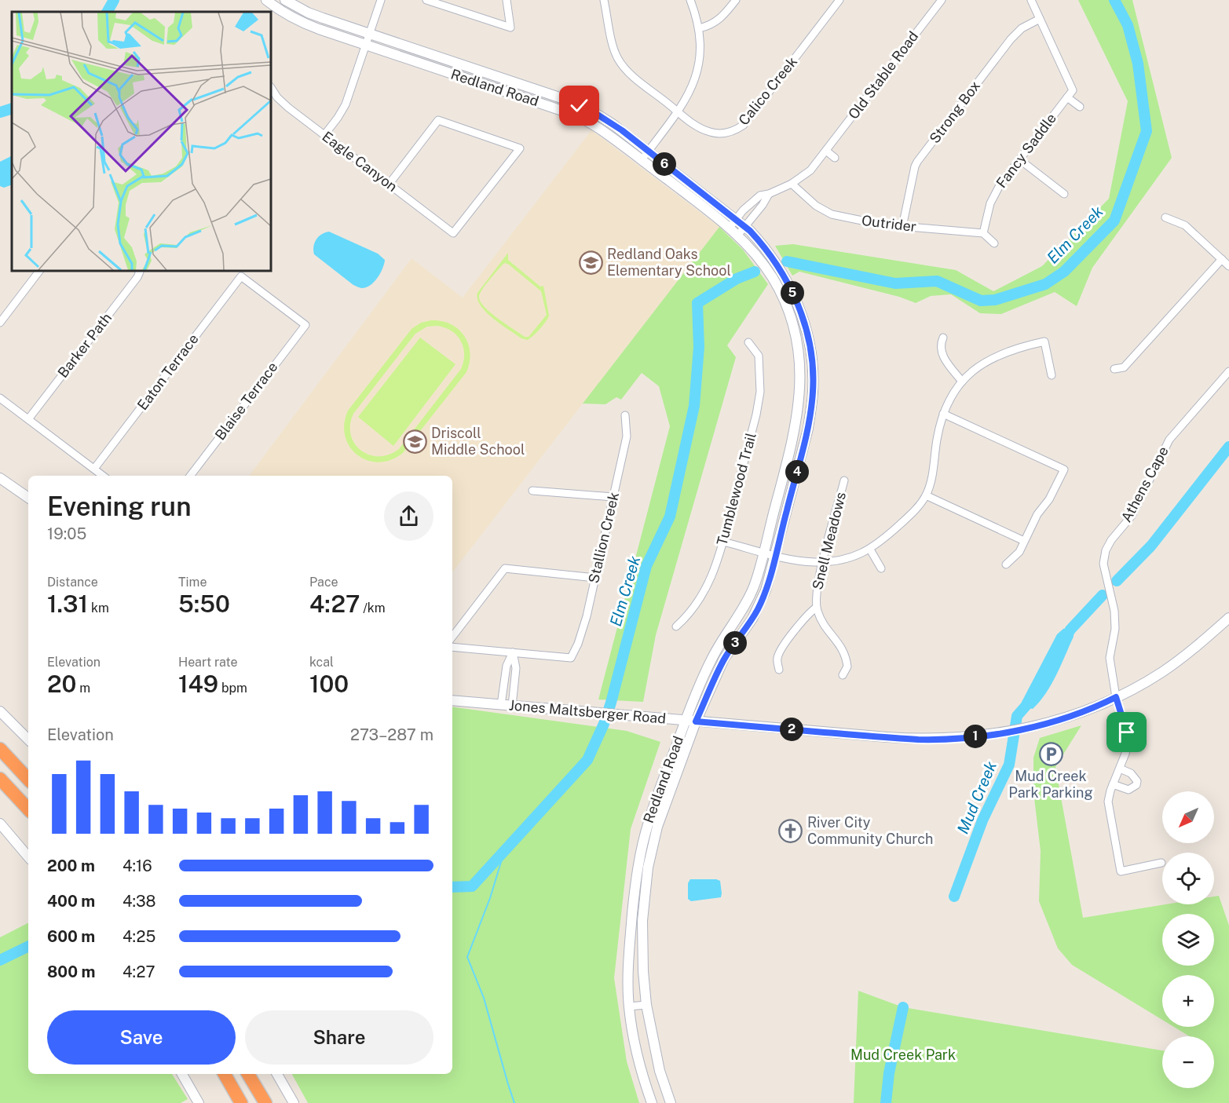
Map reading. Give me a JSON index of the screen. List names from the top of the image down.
{
  "streets": {
    "main road": ["Redland Road", "Jones Maltsberger Road"],
    "street": [
      "Old Stable Road",
      "Calico Creek",
      "Strong Box",
      "Fancy Saddle",
      "Eagle Canyon",
      "Outrider",
      "Barker Path",
      "Eaton Terrace",
      "Blaise Terrace",
      "Athens Cape",
      "Tumblewood Trail",
      "Stallion Creek",
      "Snell Meadows"
    ]
  },
  "crossings": [
    ["Old Stable Road", "Redland Road"],
    ["Old Stable Road", "Outrider"],
    ["Redland Road", "Jones Maltsberger Road"],
    ["Strong Box", "Fancy Saddle"],
    ["Strong Box", "Outrider"],
    ["Fancy Saddle", "Outrider"],
    ["Eaton Terrace", "Blaise Terrace"],
    ["Athens Cape", "Jones Maltsberger Road"]
  ],
  "water": ["Elm Creek", "Mud Creek"],
  "parks": ["Mud Creek Park"],
  "places": {
    "school or university": ["Redland Oaks Elementary School", "Driscoll Middle School"],
    "parking": ["Mud Creek Park Parking"],
    "church": ["River City Community Church"]
  },
  "north": "bottom left",
  "page": {
    "pins": [
      "6",
      "5",
      "4",
      "3",
      "2",
      "1"
    ],
    "heading": ["Evening run", "19:05"],
    "stats": [
      ["Distance", "1.31 km"],
      ["Time", "5:50"],
      ["Pace", "4:27 /km"],
      ["Elevation", "20 m"],
      ["Heart rate", "149 bpm"],
      ["kcal", "100"]
    ],
    "chart": ["Elevation", "273–287 m"],
    "map_buttons": ["+", "−"],
    "list": [
      {
        "name": "200 m",
        "note": "4:16"
      },
      {
        "name": "400 m",
        "note": "4:38"
      },
      {
        "name": "600 m",
        "note": "4:25"
      },
      {
        "name": "800 m",
        "note": "4:27"
      }
    ],
    "buttons": ["Save", "Share"]
  }
}
